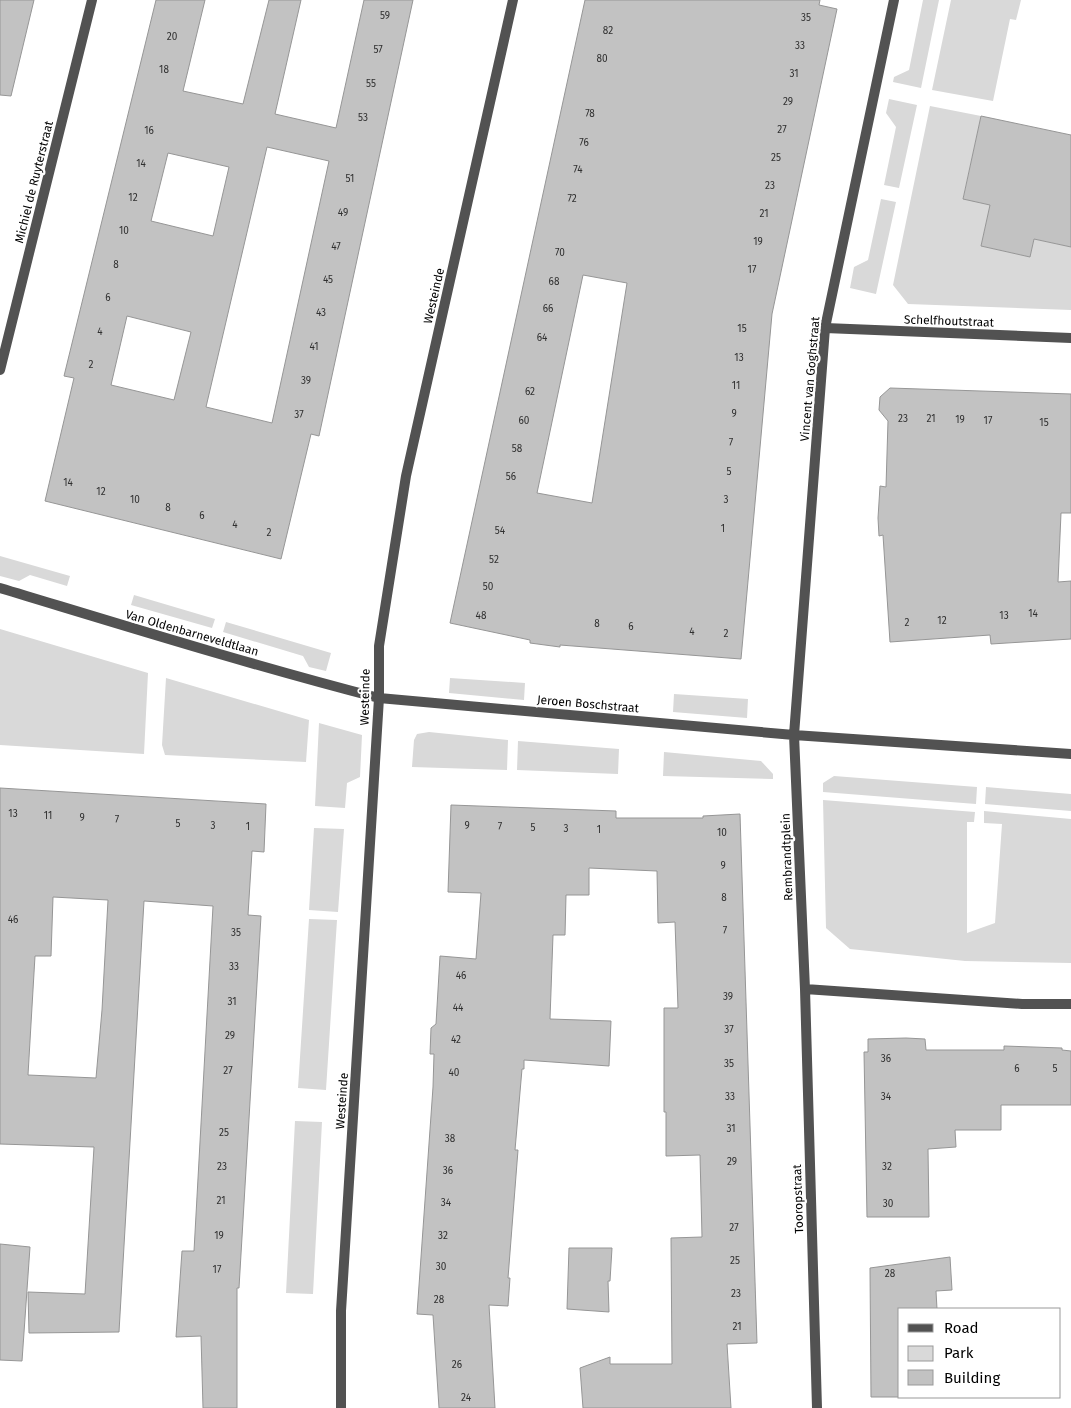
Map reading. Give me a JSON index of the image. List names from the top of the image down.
{
  "streets": {
    "street": [
      "Michiel de Ruyterstraat",
      "Westeinde",
      "Schelfhoutstraat",
      "Vincent van Goghstraat",
      "Van Oldenbarneveldtlaan",
      "Jeroen Boschstraat",
      "Rembrandtplein",
      "Tooropstraat"
    ]
  },
  "crossings": [
    ["Westeinde", "Van Oldenbarneveldtlaan"],
    ["Westeinde", "Jeroen Boschstraat"],
    ["Schelfhoutstraat", "Vincent van Goghstraat"],
    ["Vincent van Goghstraat", "Jeroen Boschstraat"],
    ["Vincent van Goghstraat", "Rembrandtplein"],
    ["Van Oldenbarneveldtlaan", "Jeroen Boschstraat"],
    ["Jeroen Boschstraat", "Rembrandtplein"],
    ["Rembrandtplein", "Tooropstraat"]
  ],
  "house_numbers": [
    "59",
    "35",
    "82",
    "20",
    "33",
    "57",
    "80",
    "18",
    "31",
    "55",
    "29",
    "78",
    "53",
    "27",
    "16",
    "76",
    "25",
    "14",
    "74",
    "51",
    "23",
    "12",
    "72",
    "49",
    "21",
    "10",
    "19",
    "47",
    "70",
    "8",
    "17",
    "45",
    "68",
    "6",
    "66",
    "43",
    "15",
    "4",
    "64",
    "41",
    "13",
    "2",
    "39",
    "11",
    "62",
    "9",
    "37",
    "23",
    "21",
    "19",
    "60",
    "17",
    "15",
    "7",
    "58",
    "5",
    "56",
    "14",
    "12",
    "10",
    "3",
    "8",
    "6",
    "4",
    "1",
    "54",
    "2",
    "52",
    "50",
    "14",
    "48",
    "13",
    "12",
    "2",
    "8",
    "6",
    "4",
    "2",
    "13",
    "11",
    "9",
    "7",
    "5",
    "3",
    "9",
    "1",
    "7",
    "5",
    "3",
    "1",
    "10",
    "9",
    "8",
    "46",
    "7",
    "35",
    "33",
    "46",
    "39",
    "31",
    "44",
    "37",
    "29",
    "42",
    "36",
    "35",
    "6",
    "5",
    "27",
    "40",
    "33",
    "34",
    "31",
    "25",
    "38",
    "29",
    "23",
    "32",
    "36",
    "21",
    "34",
    "30",
    "27",
    "19",
    "32",
    "25",
    "30",
    "17",
    "28",
    "23",
    "28",
    "21",
    "26",
    "24"
  ],
  "legend": ["Road", "Park", "Building"]
}
